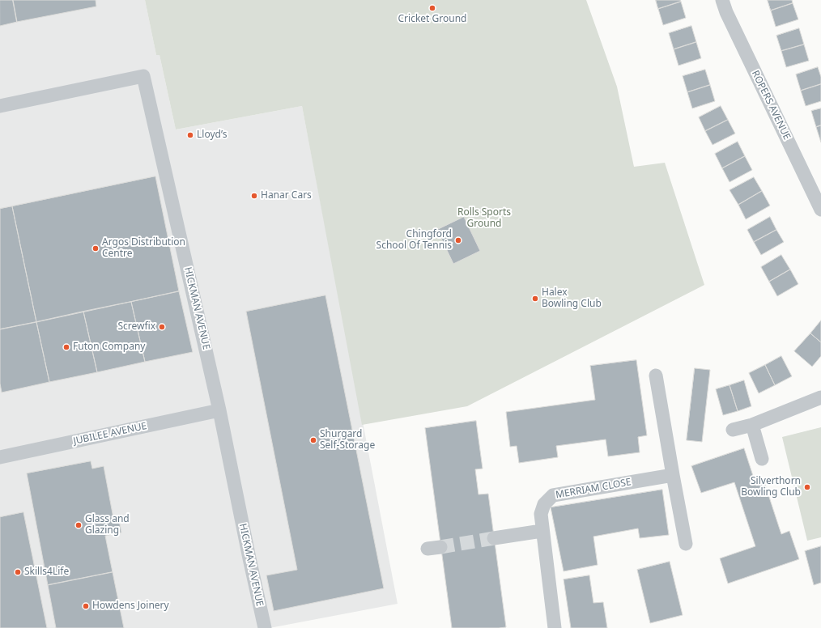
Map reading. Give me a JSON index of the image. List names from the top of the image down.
{
  "streets": {
    "street": [
      "ROPERS AVENUE",
      "HICKMAN AVENUE",
      "JUBILEE AVENUE",
      "MERRIAM CLOSE"
    ]
  },
  "crossings": [
    ["HICKMAN AVENUE", "JUBILEE AVENUE"]
  ],
  "parks": ["Rolls Sports Ground"],
  "places": [
    "Cricket Ground",
    "Lloyd’s",
    "Hanar Cars",
    "Chingford School Of Tennis",
    "Argos Distribution Centre",
    "Halex Bowling Club",
    "Screwfix",
    "Futon Company",
    "Shurgard Self-Storage",
    "Silverthorn Bowling Club",
    "Glass and Glazing",
    "Skills4Life",
    "Howdens Joinery"
  ]
}
